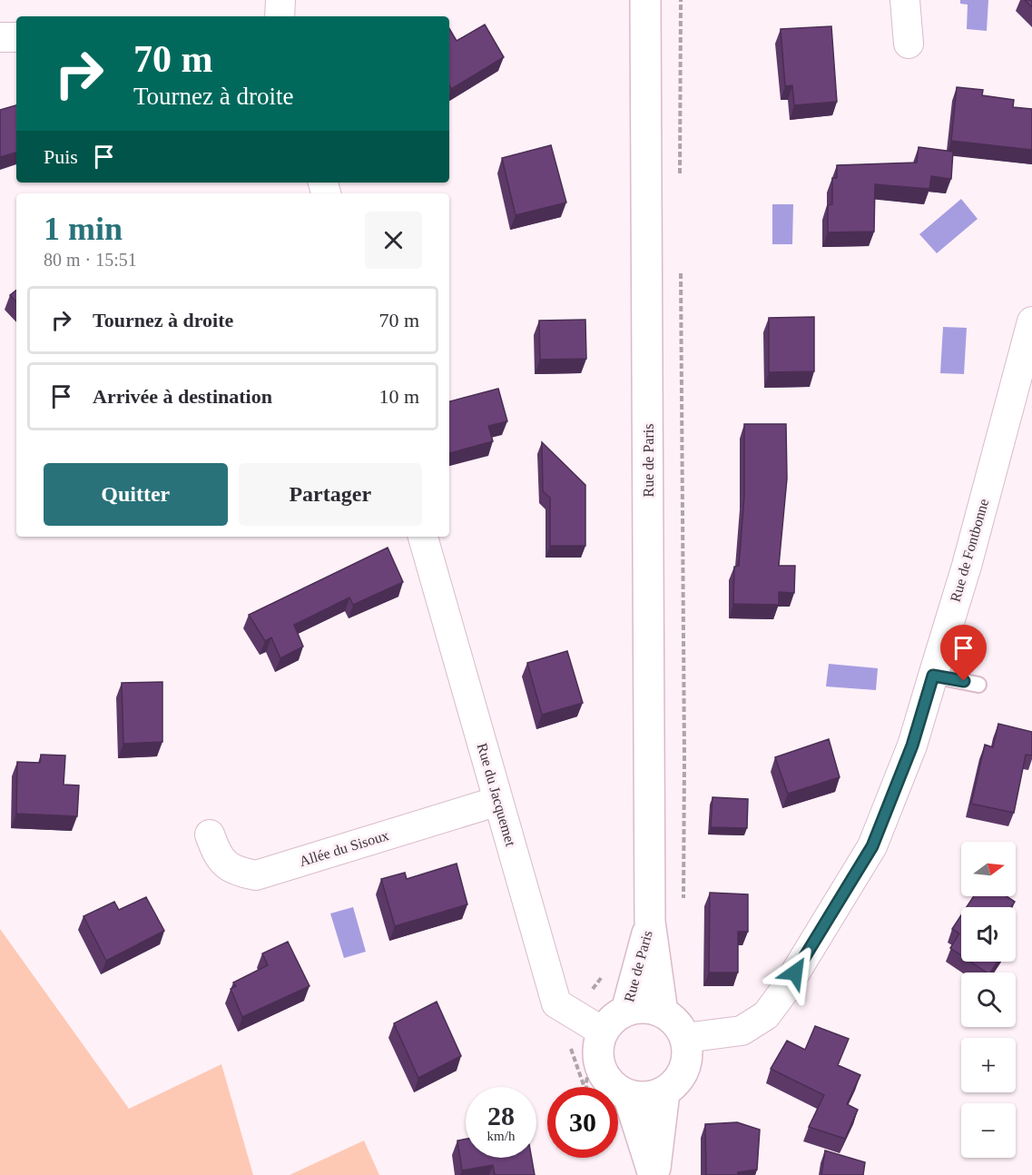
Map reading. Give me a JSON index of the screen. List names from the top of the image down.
{
  "streets": {
    "main road": ["Rue de Paris"],
    "street": ["Rue de Fontbonne", "Rue du Jacquemet", "Allée du Sisoux"]
  },
  "crossings": [
    ["Rue de Paris", "Rue de Fontbonne"],
    ["Rue de Paris", "Rue du Jacquemet"],
    ["Rue de Fontbonne", "Rue du Jacquemet"],
    ["Rue du Jacquemet", "Allée du Sisoux"]
  ],
  "north": "right",
  "page": {
    "turn": ["70 m", "Tournez à droite"],
    "then": "Puis",
    "heading": ["1 min", "80 m · 15:51"],
    "list": [
      {
        "name": "Tournez à droite",
        "value": "70 m"
      },
      {
        "name": "Arrivée à destination",
        "value": "10 m"
      }
    ],
    "buttons": ["Quitter", "Partager"],
    "map_buttons": ["+", "−"],
    "speed": "28 km/h",
    "limit": "30"
  }
}
